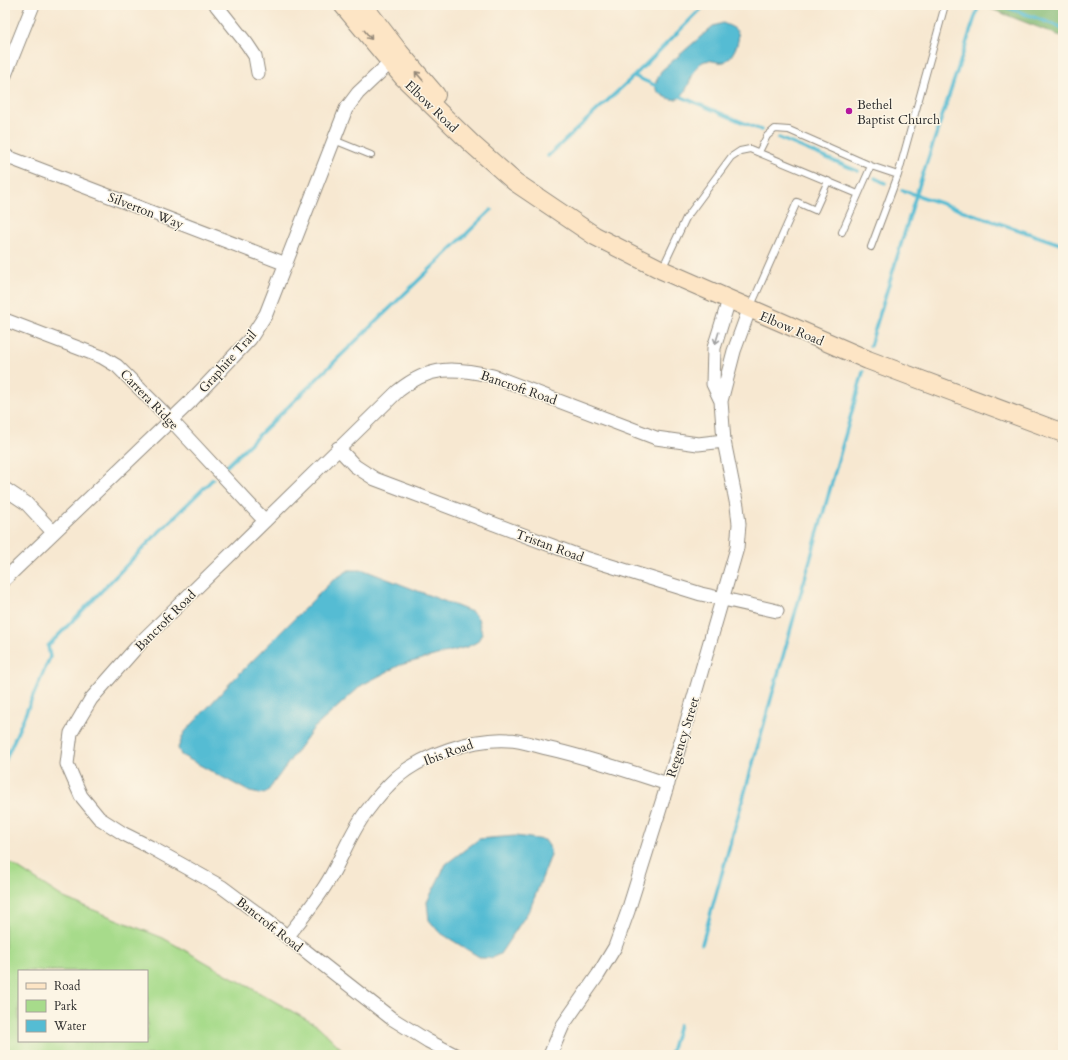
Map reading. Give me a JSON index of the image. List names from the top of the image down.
{
  "streets": {
    "main road": ["Elbow Road"],
    "street": [
      "Silverton Way",
      "Graphite Trail",
      "Bancroft Road",
      "Carrera Ridge",
      "Tristan Road",
      "Regency Street",
      "Ibis Road"
    ]
  },
  "crossings": [
    ["Elbow Road", "Graphite Trail"],
    ["Elbow Road", "Regency Street"],
    ["Silverton Way", "Graphite Trail"],
    ["Graphite Trail", "Carrera Ridge"],
    ["Bancroft Road", "Carrera Ridge"],
    ["Bancroft Road", "Tristan Road"],
    ["Bancroft Road", "Regency Street"],
    ["Bancroft Road", "Ibis Road"],
    ["Tristan Road", "Regency Street"],
    ["Regency Street", "Ibis Road"]
  ],
  "places": ["Bethel Baptist Church"],
  "legend": ["Road", "Park", "Water"]
}
